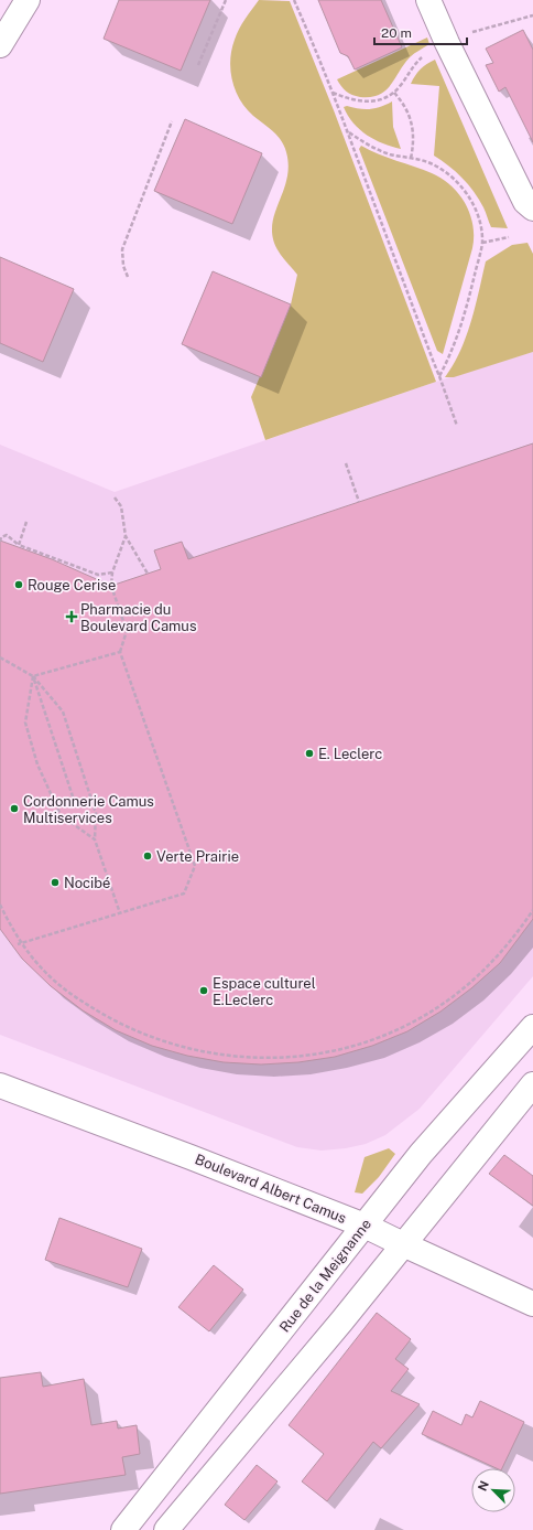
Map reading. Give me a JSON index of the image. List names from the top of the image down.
{
  "streets": {
    "street": ["Boulevard Albert Camus", "Rue de la Meignanne"]
  },
  "crossings": [
    ["Boulevard Albert Camus", "Rue de la Meignanne"]
  ],
  "places": {
    "other": [
      "Rouge Cerise",
      "E. Leclerc",
      "Cordonnerie Camus Multiservices",
      "Verte Prairie",
      "Nocibé",
      "Espace culturel E.Leclerc"
    ],
    "health": ["Pharmacie du Boulevard Camus"]
  },
  "scale_bar": "20 m",
  "north": "top left"
}
